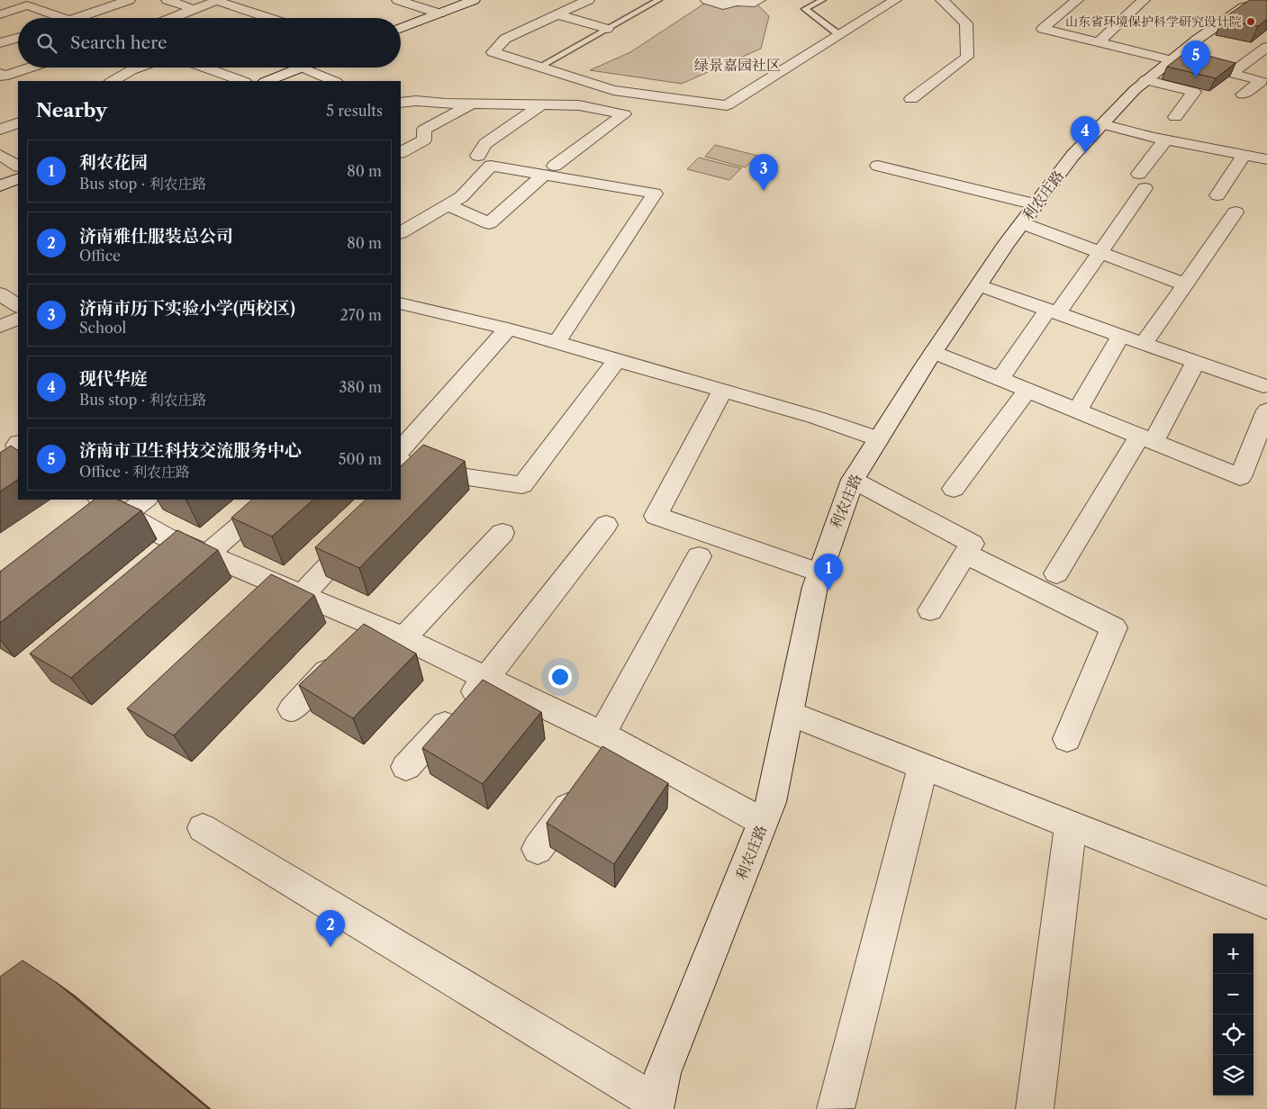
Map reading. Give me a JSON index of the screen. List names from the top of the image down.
{
  "streets": {
    "street": ["利农庄路"]
  },
  "districts": ["绿景嘉园社区"],
  "places": ["山东省环境保护科学研究设计院"],
  "page": {
    "search": "Search here",
    "pins": [
      "5",
      "4",
      "3",
      "1",
      "2"
    ],
    "heading": ["Nearby", "5 results"],
    "list": [
      {
        "mark": "1",
        "name": "利农花园",
        "note": "Bus stop · 利农庄路",
        "value": "80 m"
      },
      {
        "mark": "2",
        "name": "济南雅仕服装总公司",
        "note": "Office",
        "value": "80 m"
      },
      {
        "mark": "3",
        "name": "济南市历下实验小学(西校区)",
        "note": "School",
        "value": "270 m"
      },
      {
        "mark": "4",
        "name": "现代华庭",
        "note": "Bus stop · 利农庄路",
        "value": "380 m"
      },
      {
        "mark": "5",
        "name": "济南市卫生科技交流服务中心",
        "note": "Office · 利农庄路",
        "value": "500 m"
      }
    ],
    "map_buttons": ["+", "−"]
  }
}
